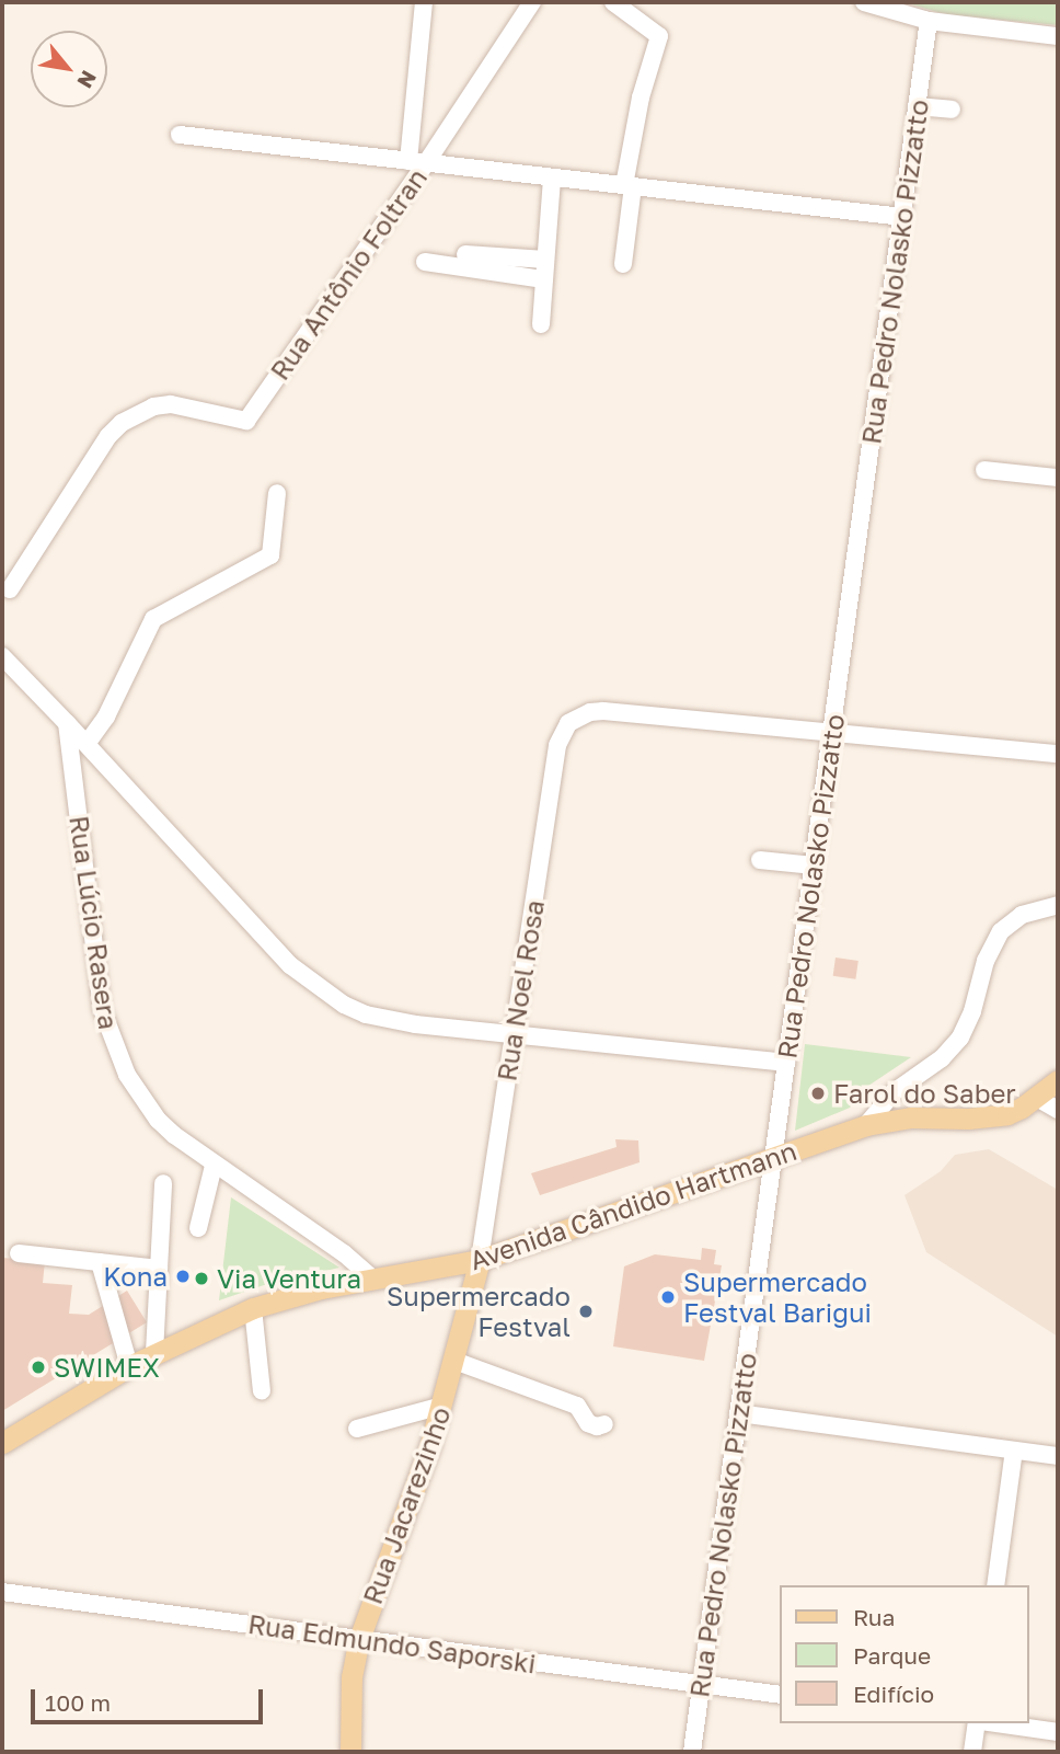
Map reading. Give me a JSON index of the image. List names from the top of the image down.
{
  "streets": {
    "main road": ["Avenida Cândido Hartmann", "Rua Jacarezinho"],
    "street": [
      "Rua Pedro Nolasko Pizzatto",
      "Rua Antônio Foltran",
      "Rua Lúcio Rasera",
      "Rua Noel Rosa",
      "Rua Edmundo Saporski"
    ]
  },
  "crossings": [
    ["Rua Pedro Nolasko Pizzatto", "Rua Noel Rosa"],
    ["Rua Pedro Nolasko Pizzatto", "Avenida Cândido Hartmann"],
    ["Rua Pedro Nolasko Pizzatto", "Rua Edmundo Saporski"],
    ["Rua Lúcio Rasera", "Avenida Cândido Hartmann"],
    ["Rua Noel Rosa", "Avenida Cândido Hartmann"],
    ["Rua Noel Rosa", "Rua Jacarezinho"],
    ["Avenida Cândido Hartmann", "Rua Jacarezinho"],
    ["Rua Jacarezinho", "Rua Edmundo Saporski"]
  ],
  "places": [
    "Farol do Saber",
    "Kona",
    "Via Ventura",
    "Supermercado Festval Barigui",
    "Supermercado Festval",
    "SWIMEX"
  ],
  "legend": ["Rua", "Parque", "Edifício"],
  "scale_bar": "100 m",
  "north": "bottom right"
}
